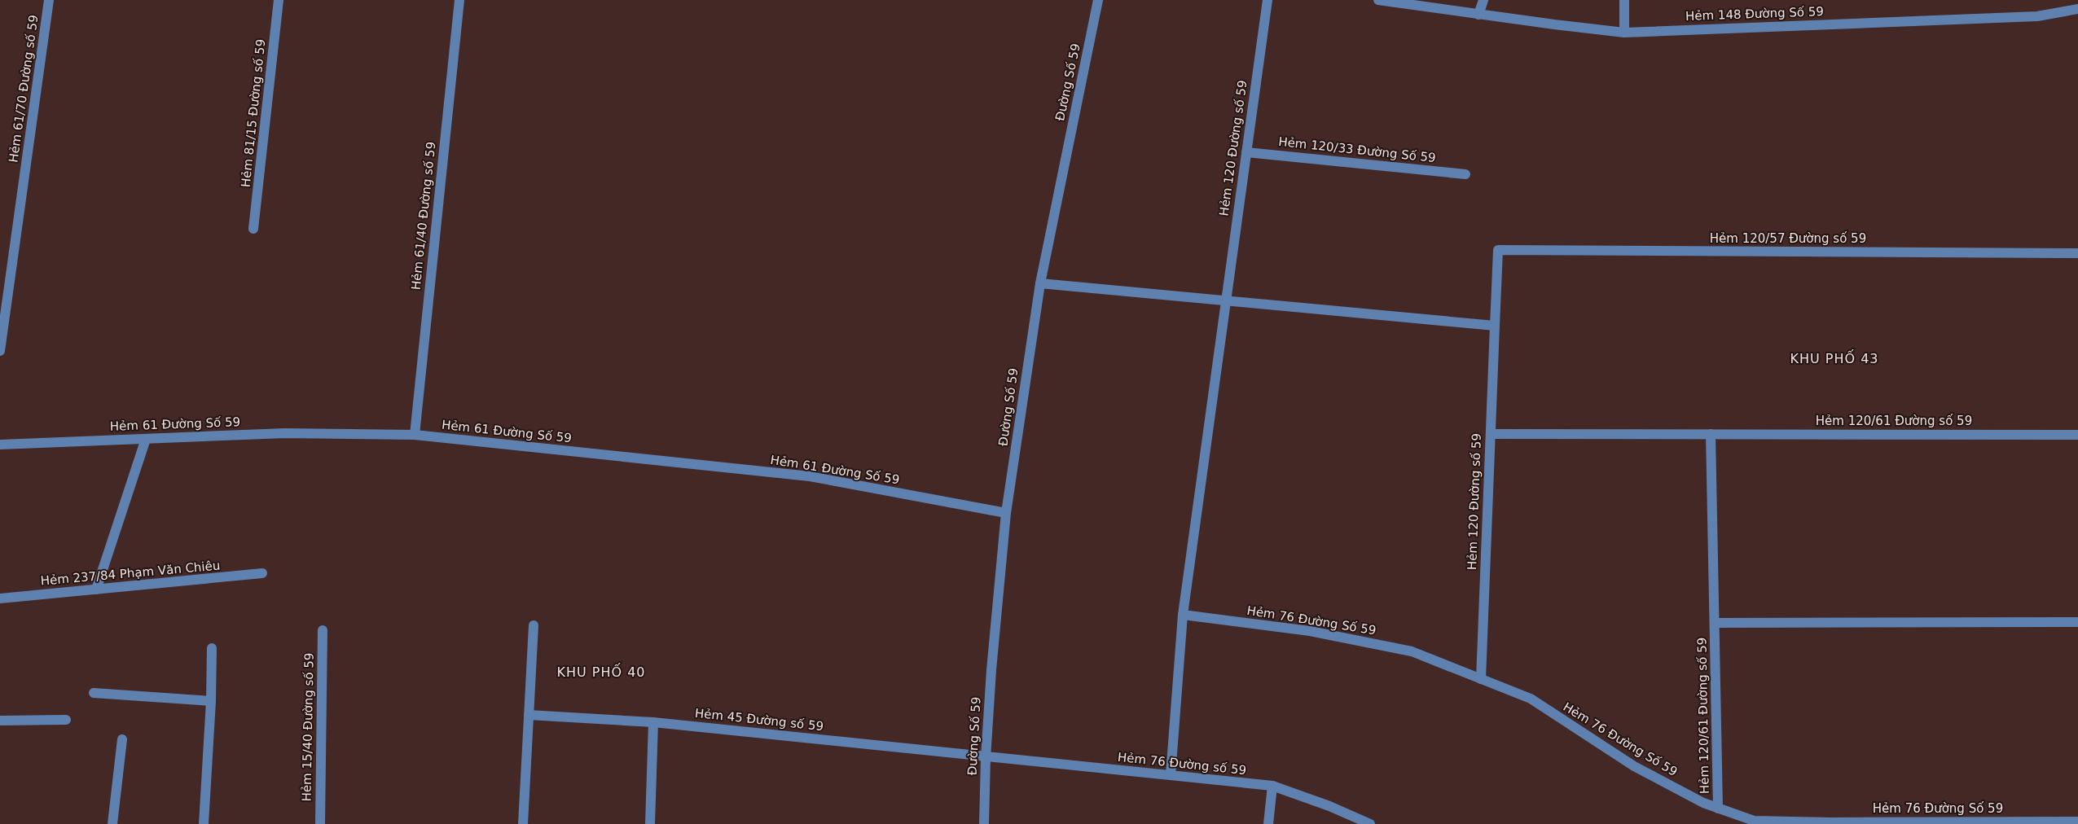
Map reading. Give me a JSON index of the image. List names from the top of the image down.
{
  "streets": {
    "street": [
      "Hẻm 148 Đường Số 59",
      "Đường Số 59",
      "Hẻm 61/70 Đường số 59",
      "Hẻm 81/15 Đường số 59",
      "Hẻm 120 Đường số 59",
      "Hẻm 120/33 Đường Số 59",
      "Hẻm 61/40 Đường số 59",
      "Hẻm 120/57 Đường số 59",
      "Hẻm 120/61 Đường số 59",
      "Hẻm 61 Đường Số 59",
      "Hẻm 237/84 Phạm Văn Chiêu",
      "Hẻm 76 Đường Số 59",
      "Hẻm 45 Đường số 59",
      "Hẻm 15/40 Đường số 59",
      "Hẻm 76 Đường số 59"
    ]
  },
  "crossings": [
    ["Đường Số 59", "Hẻm 61 Đường Số 59"],
    ["Đường Số 59", "Hẻm 45 Đường số 59"],
    ["Đường Số 59", "Hẻm 76 Đường số 59"],
    ["Hẻm 120 Đường số 59", "Hẻm 120/33 Đường Số 59"],
    ["Hẻm 120 Đường số 59", "Hẻm 120/57 Đường số 59"],
    ["Hẻm 120 Đường số 59", "Hẻm 120/61 Đường số 59"],
    ["Hẻm 120 Đường số 59", "Hẻm 76 Đường Số 59"],
    ["Hẻm 61/40 Đường số 59", "Hẻm 61 Đường Số 59"],
    ["Hẻm 120/61 Đường số 59", "Hẻm 76 Đường Số 59"],
    ["Hẻm 76 Đường Số 59", "Hẻm 76 Đường số 59"],
    ["Hẻm 45 Đường số 59", "Hẻm 76 Đường số 59"]
  ],
  "districts": ["KHU PHỐ 43", "KHU PHỐ 40"]
}
